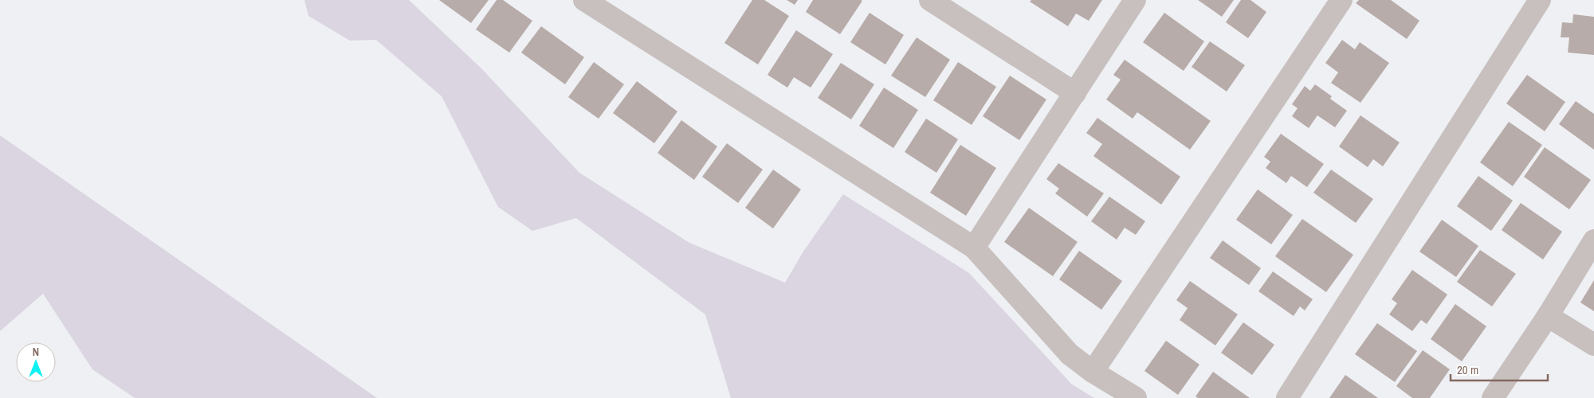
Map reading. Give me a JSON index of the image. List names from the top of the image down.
{
  "scale_bar": "20 m",
  "north": "top"
}
